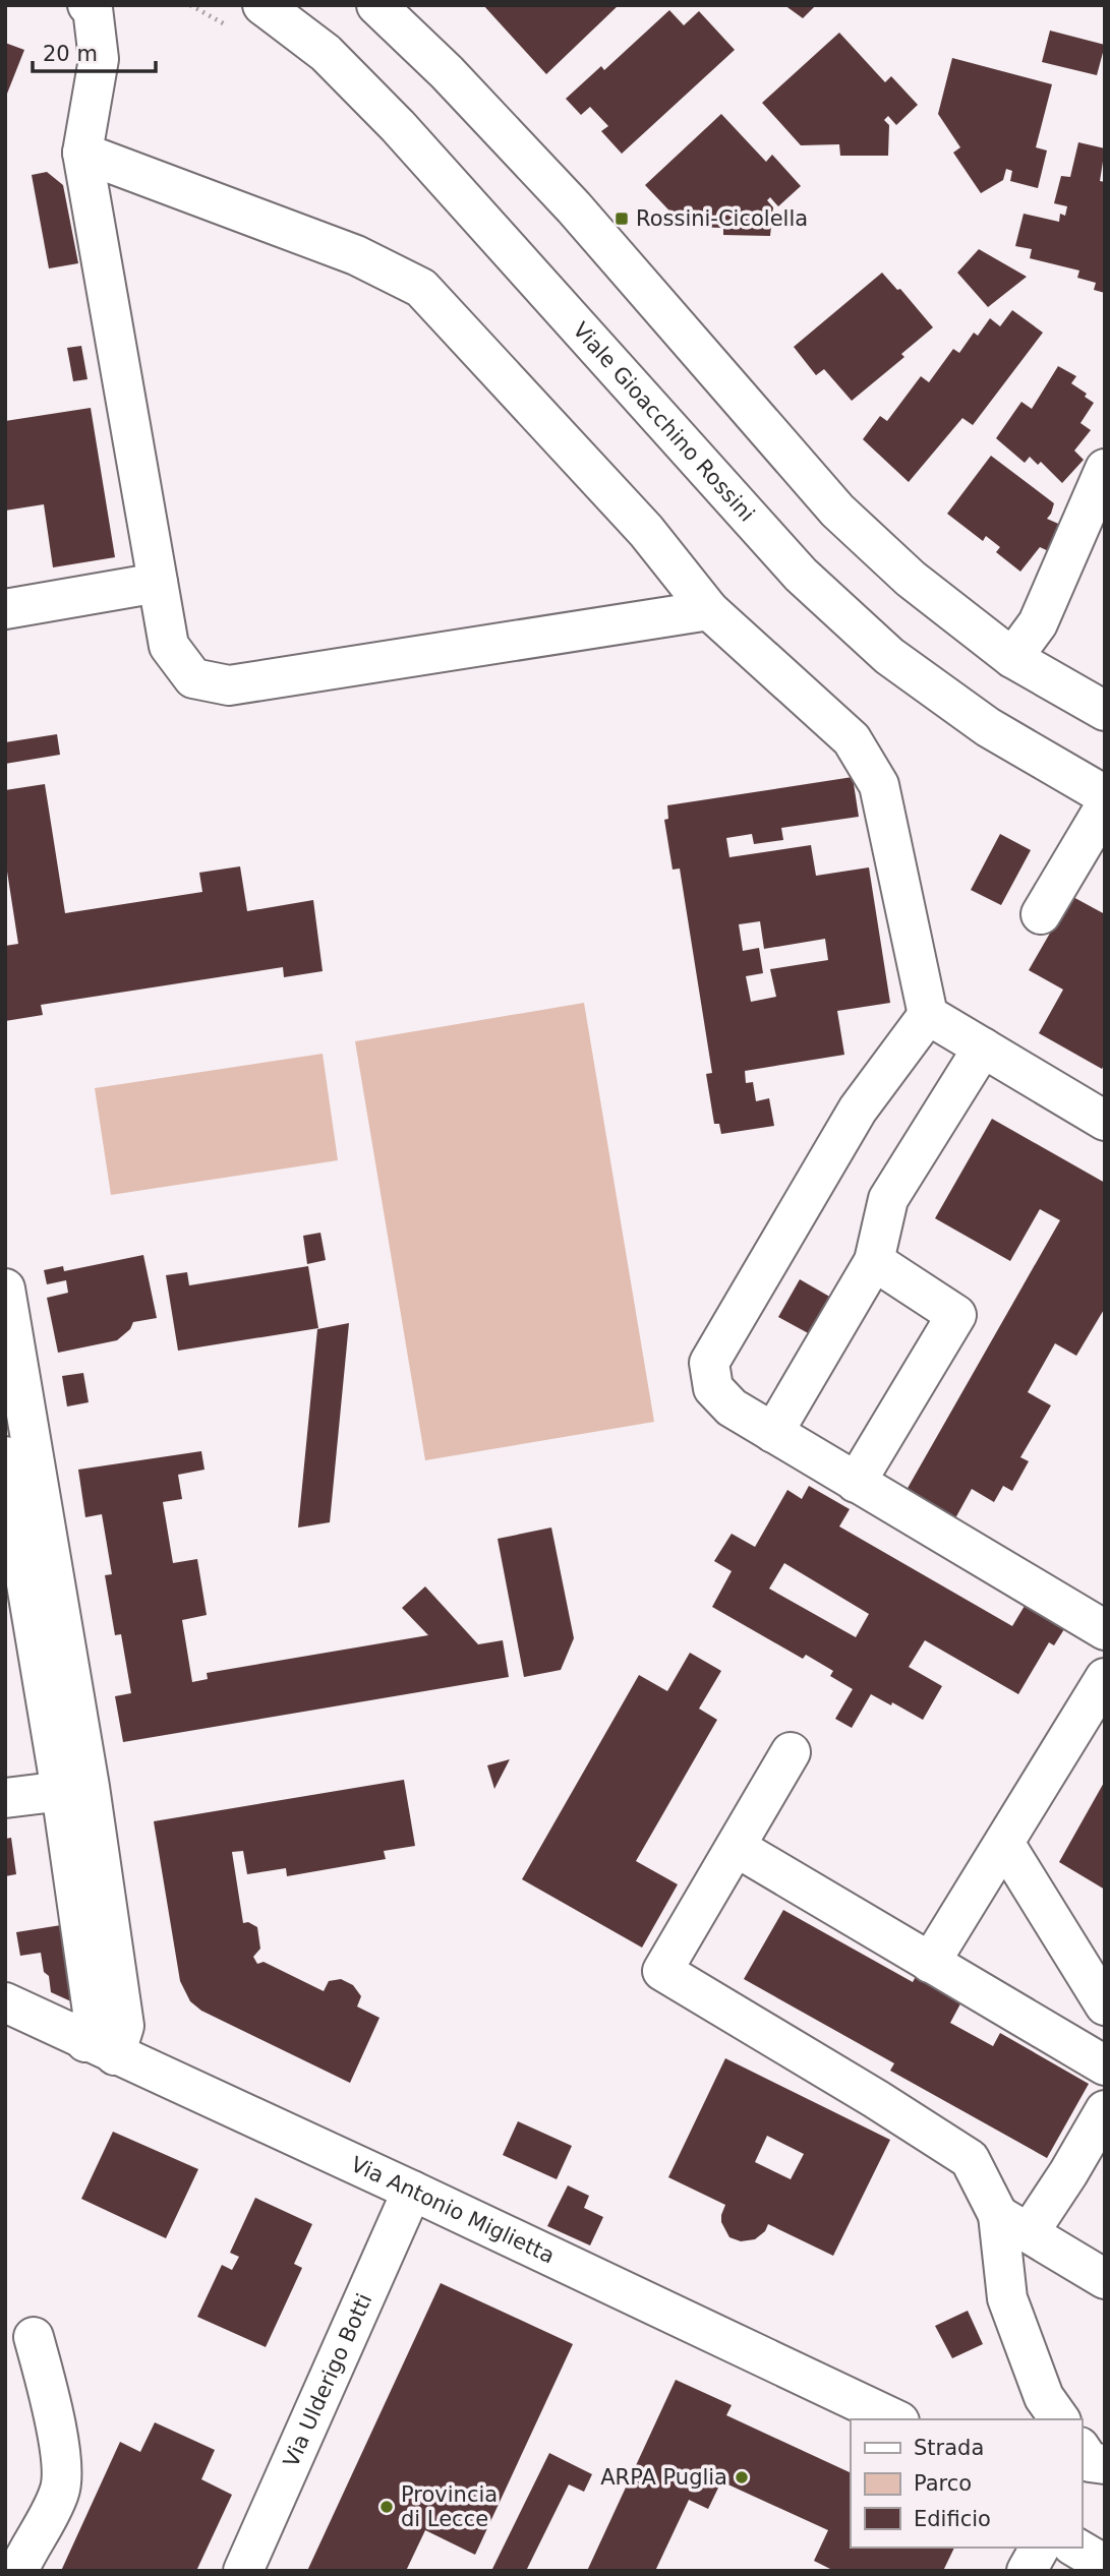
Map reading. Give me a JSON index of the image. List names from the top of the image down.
{
  "streets": {
    "main road": ["Viale Gioacchino Rossini", "Via Antonio Miglietta", "Via Ulderigo Botti"]
  },
  "crossings": [
    ["Via Antonio Miglietta", "Via Ulderigo Botti"]
  ],
  "places": {
    "transit": ["Rossini-Cicolella"],
    "other": ["ARPA Puglia", "Provincia di Lecce"]
  },
  "legend": ["Strada", "Parco", "Edificio"],
  "scale_bar": "20 m"
}
